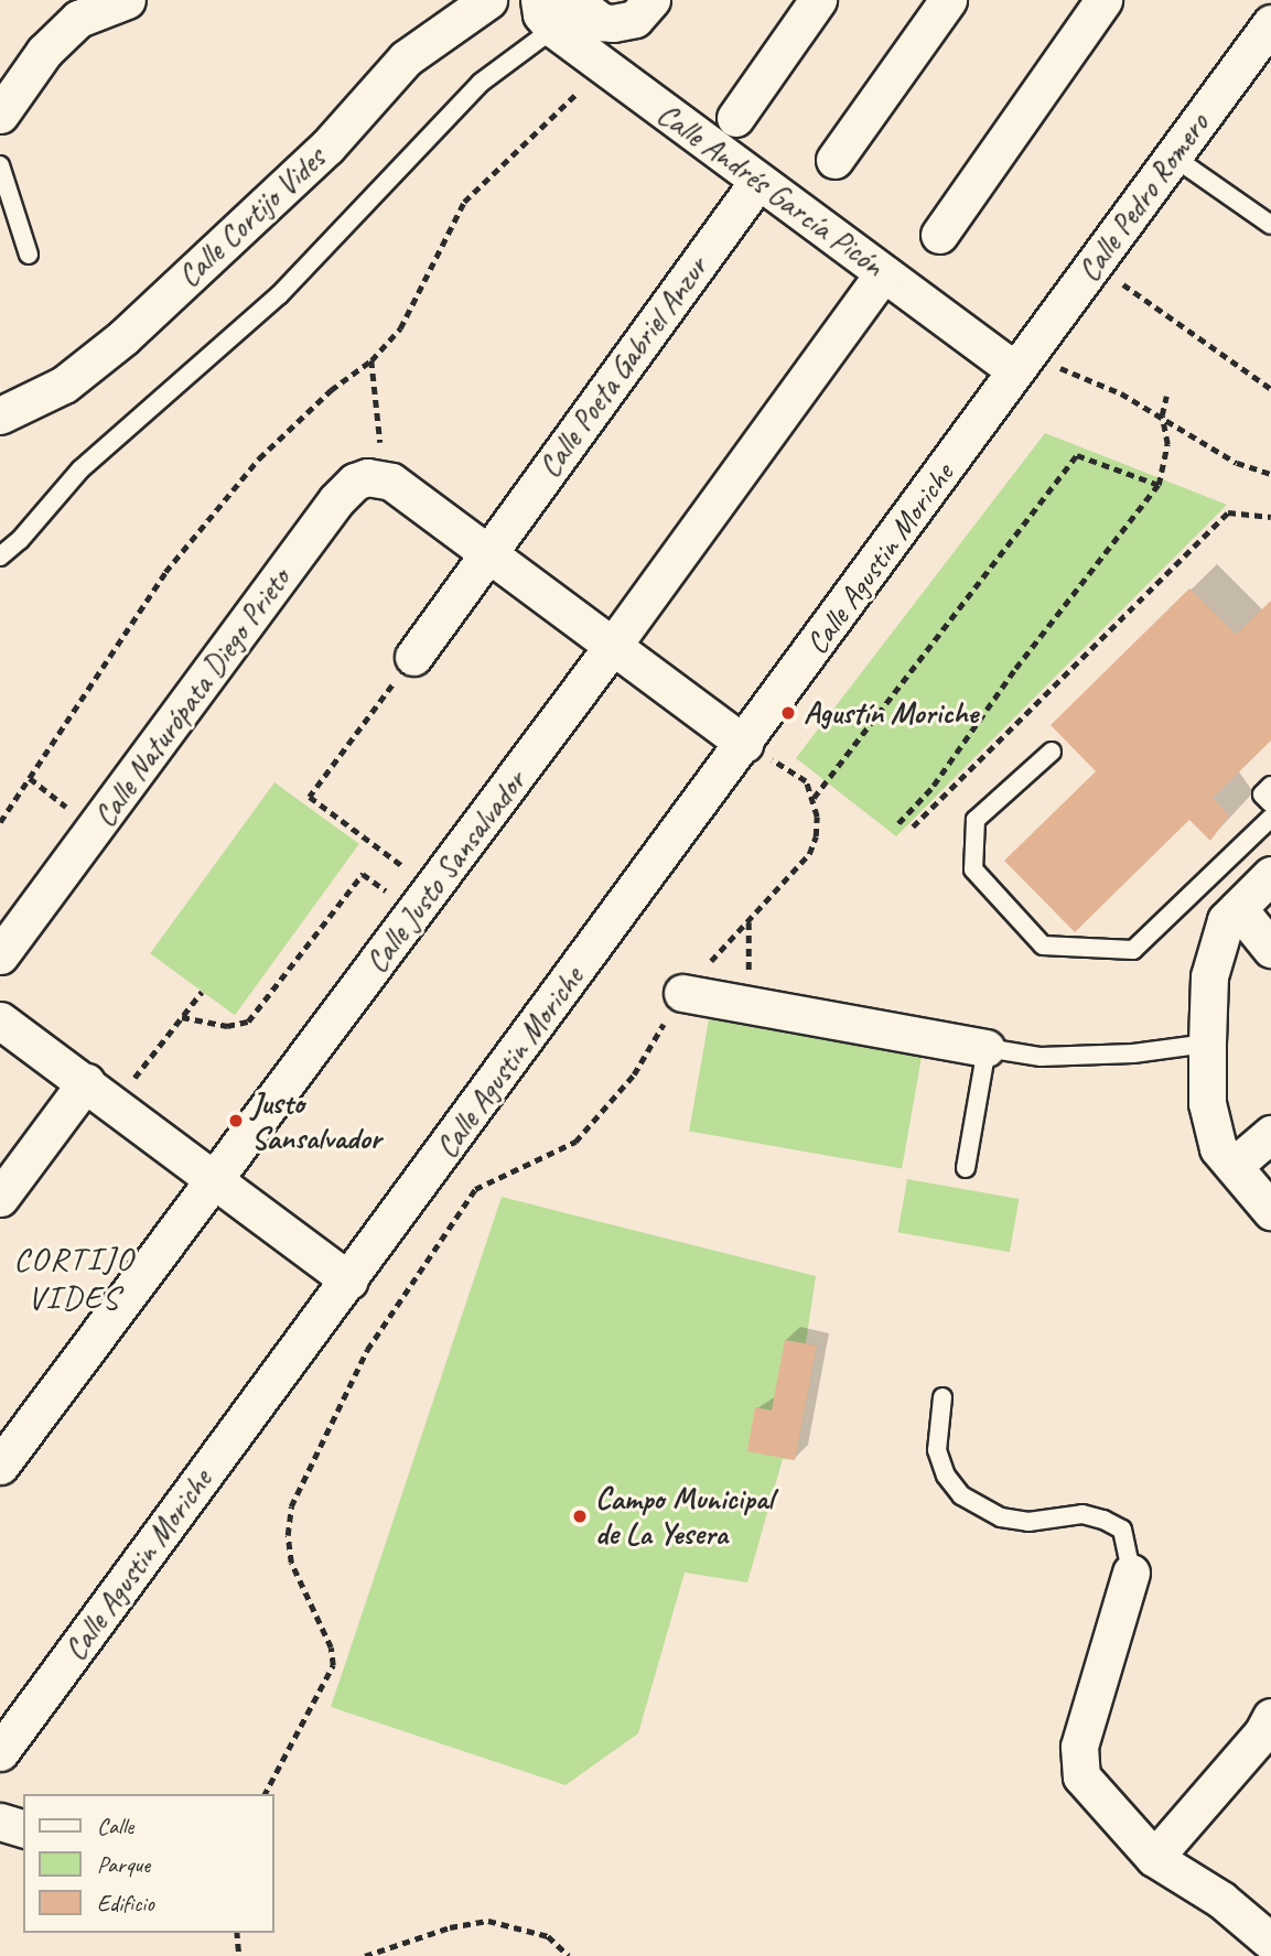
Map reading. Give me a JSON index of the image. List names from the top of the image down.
{
  "streets": {
    "street": [
      "Calle Andrés García Picón",
      "Calle Pedro Romero",
      "Calle Cortijo Vides",
      "Calle Poeta Gabriel Anzur",
      "Calle Agustin Moriche",
      "Calle Naturópata Diego Prieto",
      "Calle Justo Sansalvador"
    ]
  },
  "crossings": [
    ["Calle Andrés García Picón", "Calle Pedro Romero"],
    ["Calle Andrés García Picón", "Calle Poeta Gabriel Anzur"],
    ["Calle Andrés García Picón", "Calle Agustin Moriche"],
    ["Calle Andrés García Picón", "Calle Justo Sansalvador"],
    ["Calle Pedro Romero", "Calle Agustin Moriche"]
  ],
  "districts": ["CORTIJO VIDES"],
  "places": ["Agustín Moriche", "Justo Sansalvador", "Campo Municipal de La Yesera"],
  "legend": ["Calle", "Parque", "Edificio"]
}
